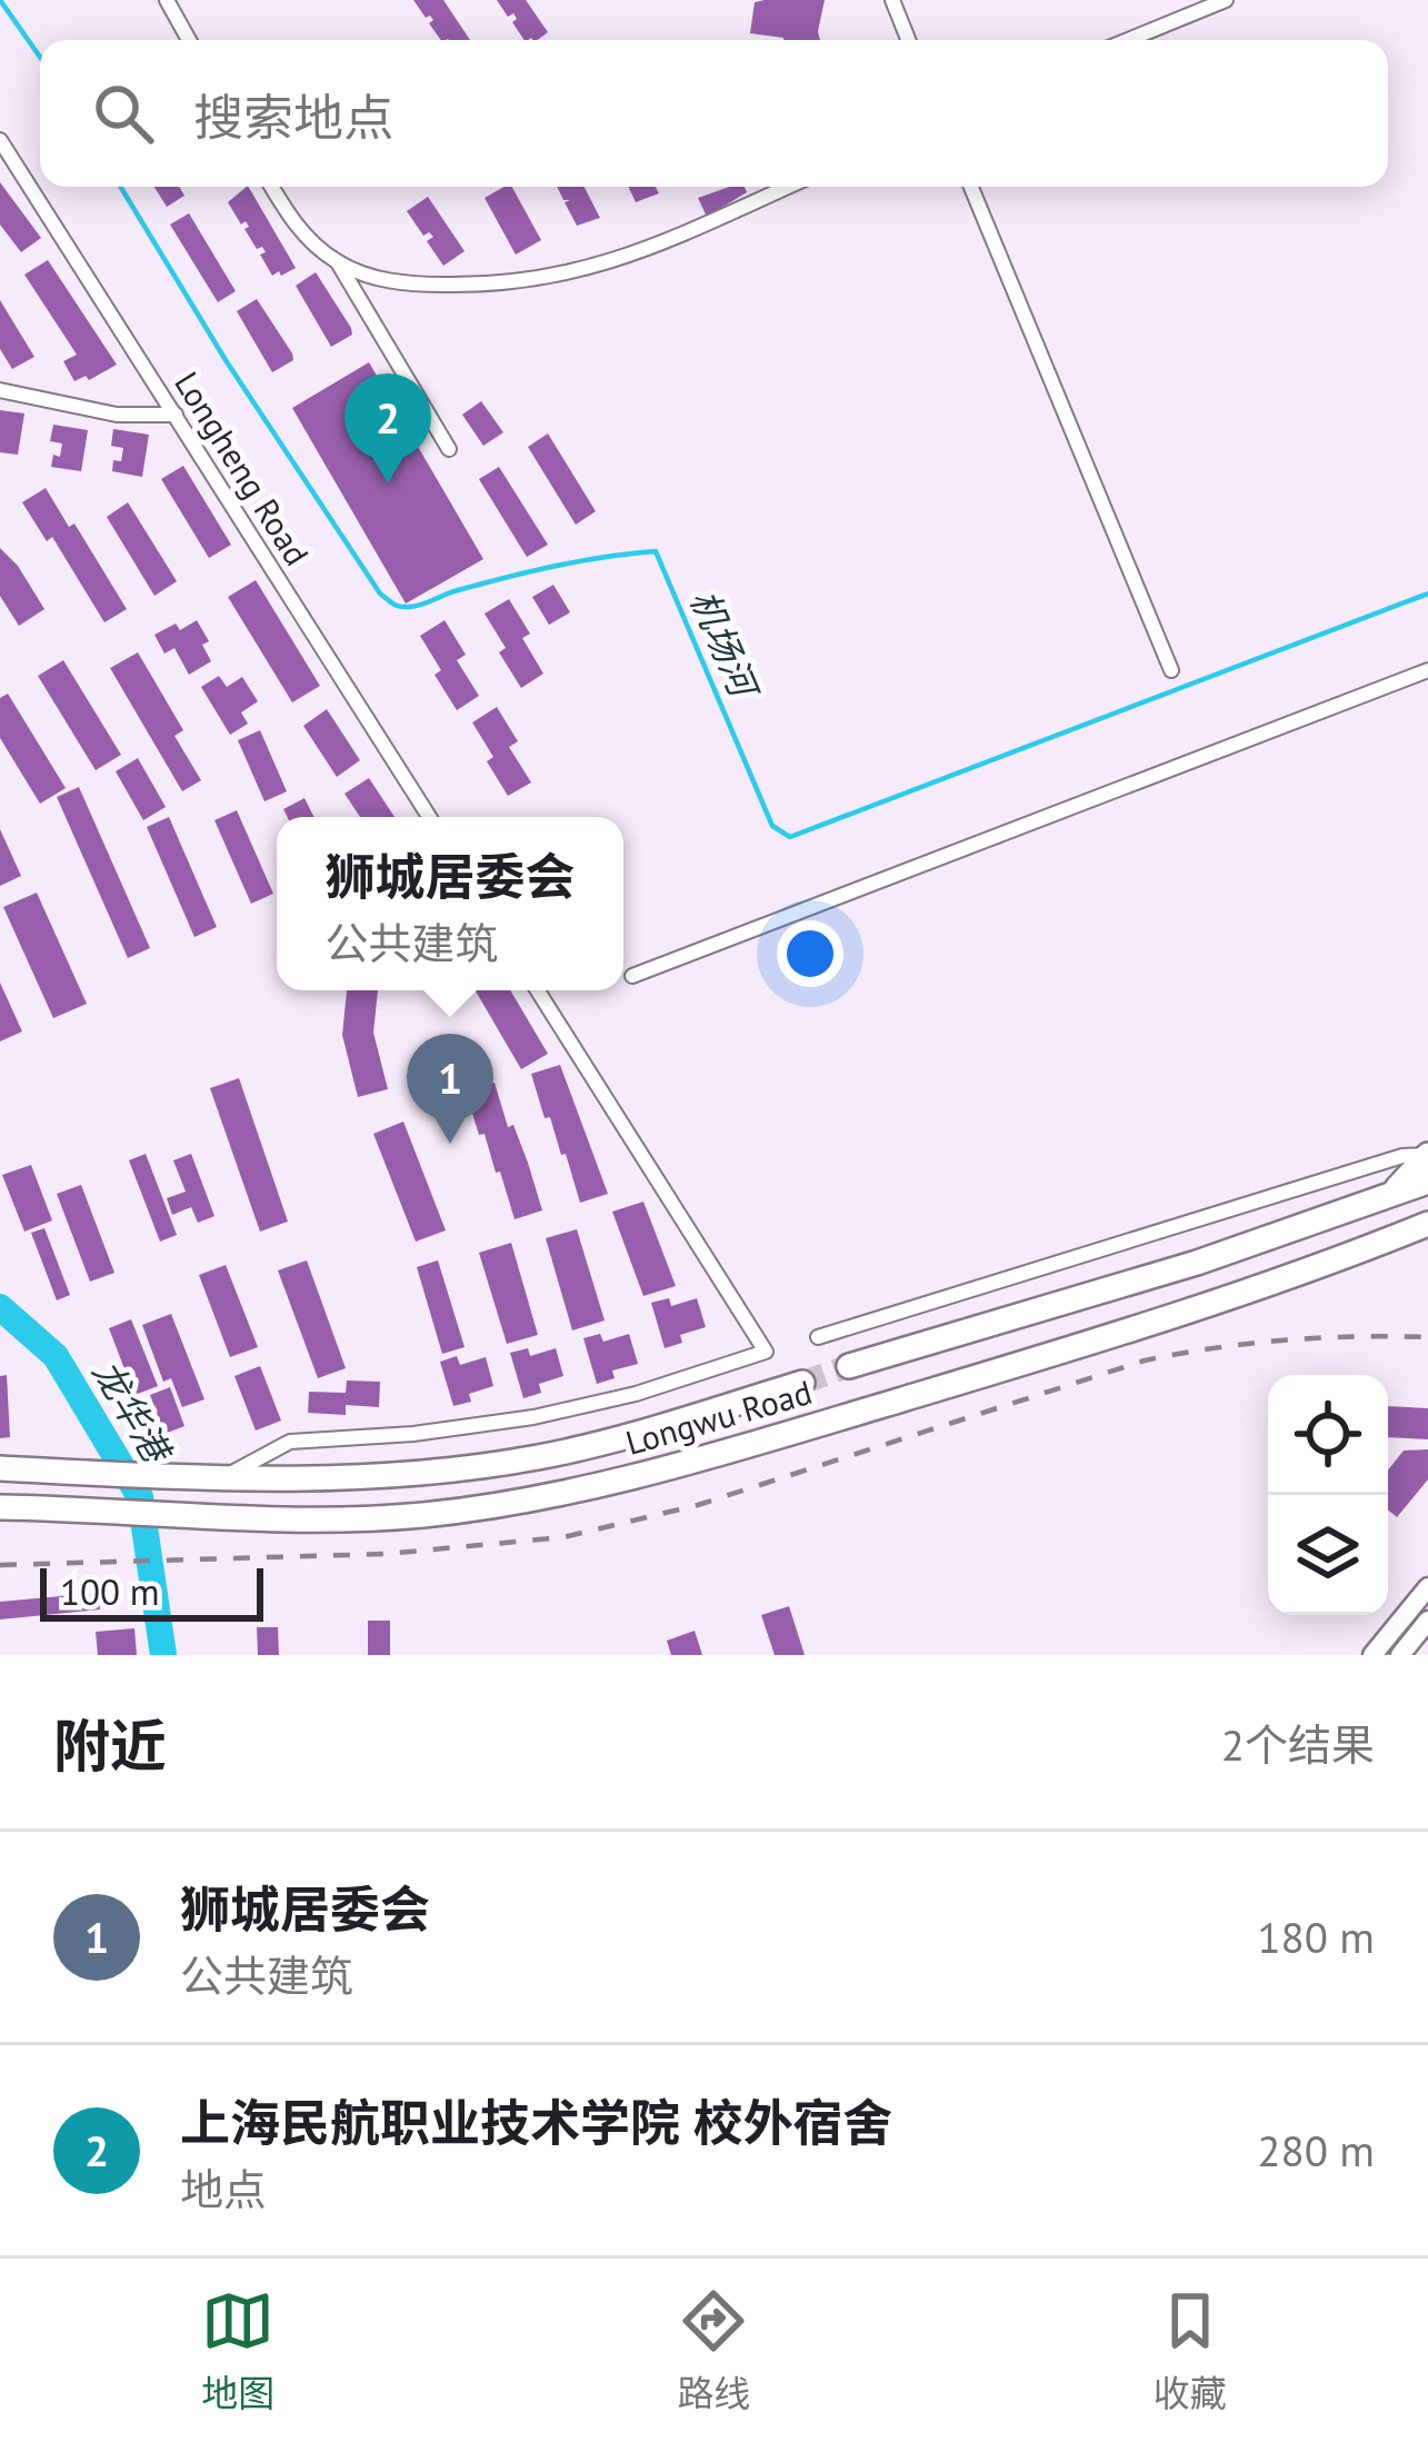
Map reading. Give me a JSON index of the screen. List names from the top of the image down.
{
  "streets": {
    "main road": ["Longwu Road"],
    "street": ["Longheng Road"]
  },
  "water": ["机场河", "龙华港"],
  "scale_bar": "100 m",
  "page": {
    "search": "搜索地点",
    "pins": ["2", "1"],
    "popup": ["狮城居委会", "公共建筑"],
    "scale": "100 m",
    "heading": ["附近", "2个结果"],
    "list": [
      {
        "mark": "1",
        "name": "狮城居委会",
        "note": "公共建筑",
        "value": "180 m"
      },
      {
        "mark": "2",
        "name": "上海民航职业技术学院 校外宿舍",
        "note": "地点",
        "value": "280 m"
      }
    ],
    "nav": ["地图", "路线", "收藏"]
  }
}
